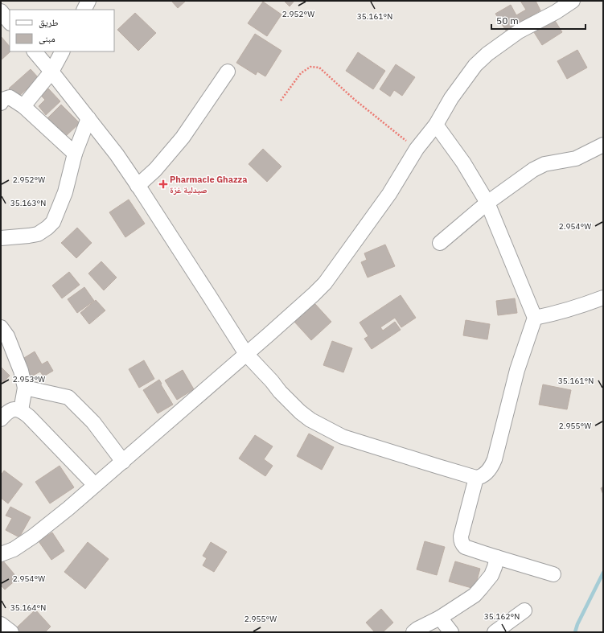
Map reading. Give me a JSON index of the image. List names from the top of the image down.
{
  "places": {
    "health": ["Pharmacie Ghazza صيدلية غزة"]
  },
  "legend": ["طريق", "مبنى"],
  "scale_bar": "50 m",
  "coordinates": [
    "2.952°W",
    "35.161°N",
    "35.163°N",
    "2.954°W",
    "2.953°W",
    "2.955°W",
    "35.164°N",
    "35.162°N"
  ]
}
